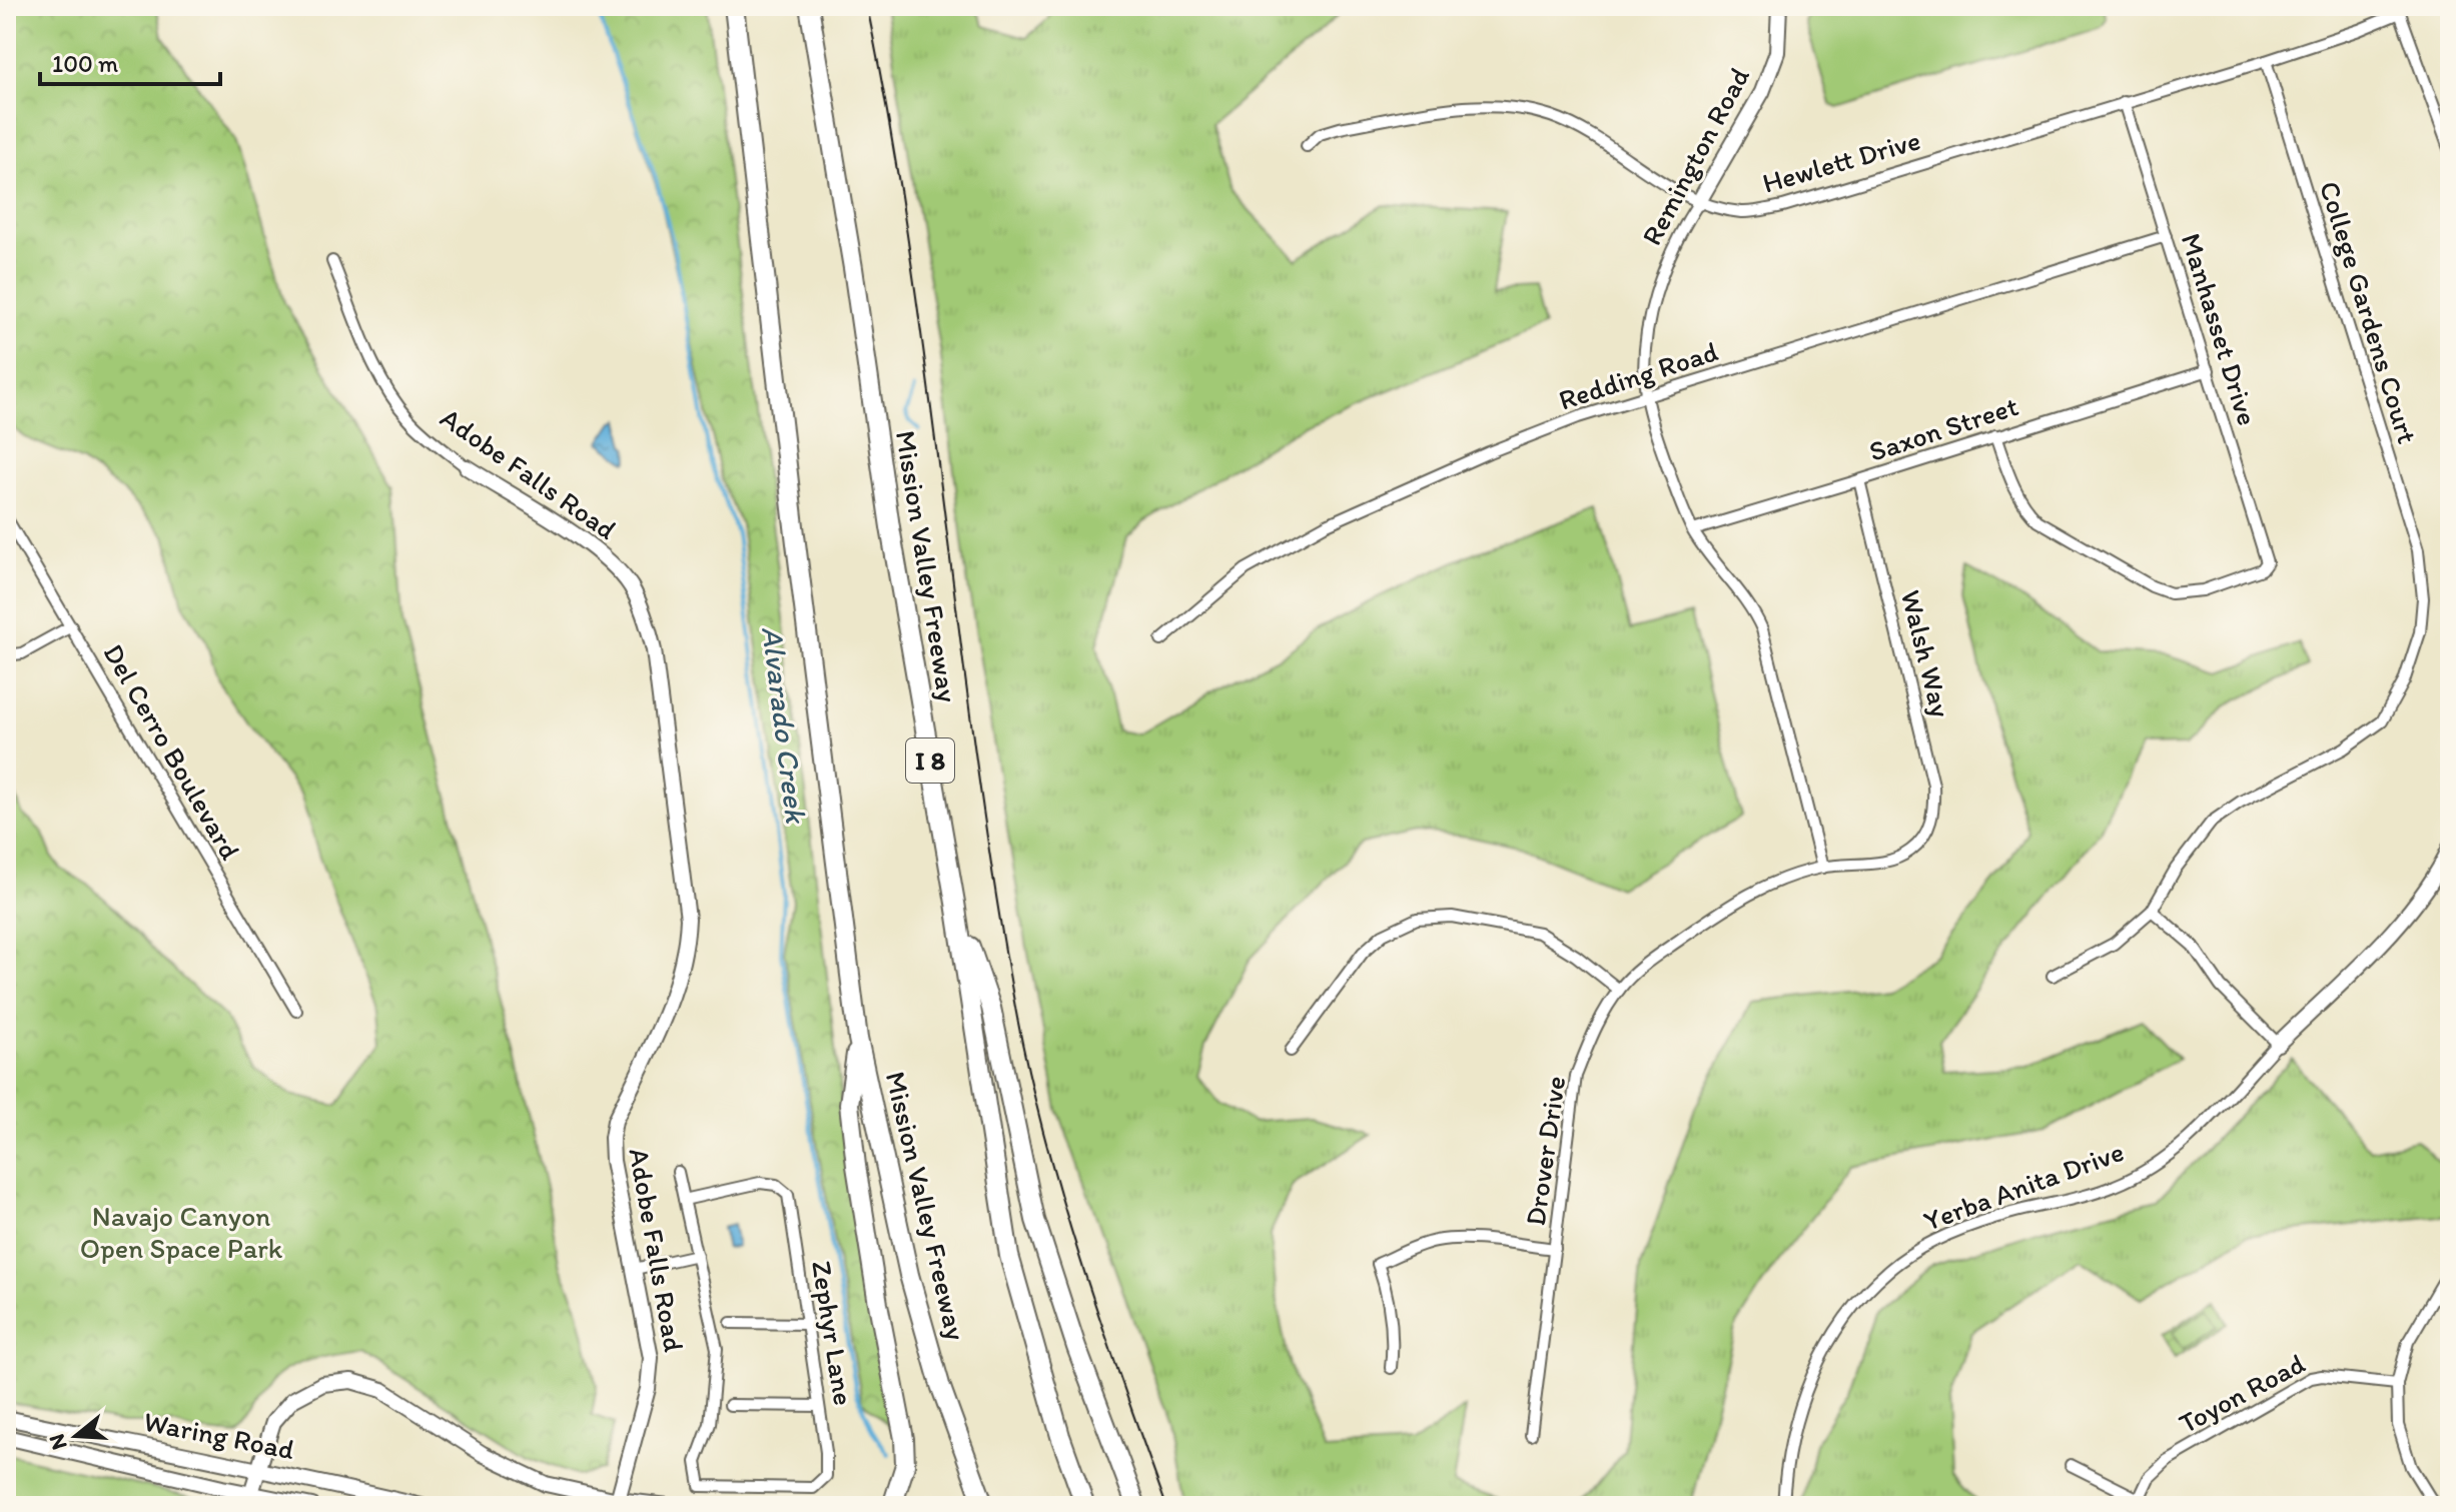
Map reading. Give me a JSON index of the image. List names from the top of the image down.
{
  "streets": {
    "highway": ["Mission Valley Freeway", "I 8"],
    "street": [
      "Remington Road",
      "Hewlett Drive",
      "College Gardens Court",
      "Manhasset Drive",
      "Redding Road",
      "Saxon Street",
      "Adobe Falls Road",
      "Walsh Way",
      "Del Cerro Boulevard",
      "Drover Drive",
      "Yerba Anita Drive",
      "Zephyr Lane",
      "Toyon Road",
      "Waring Road"
    ]
  },
  "crossings": [
    ["Remington Road", "Hewlett Drive"],
    ["Remington Road", "Redding Road"],
    ["Remington Road", "Saxon Street"],
    ["Remington Road", "Drover Drive"],
    ["Hewlett Drive", "College Gardens Court"],
    ["Hewlett Drive", "Manhasset Drive"],
    ["Manhasset Drive", "Redding Road"],
    ["Manhasset Drive", "Saxon Street"],
    ["Saxon Street", "Walsh Way"],
    ["Walsh Way", "Drover Drive"]
  ],
  "water": ["Alvarado Creek"],
  "parks": ["Navajo Canyon Open Space Park"],
  "scale_bar": "100 m",
  "north": "left"
}
